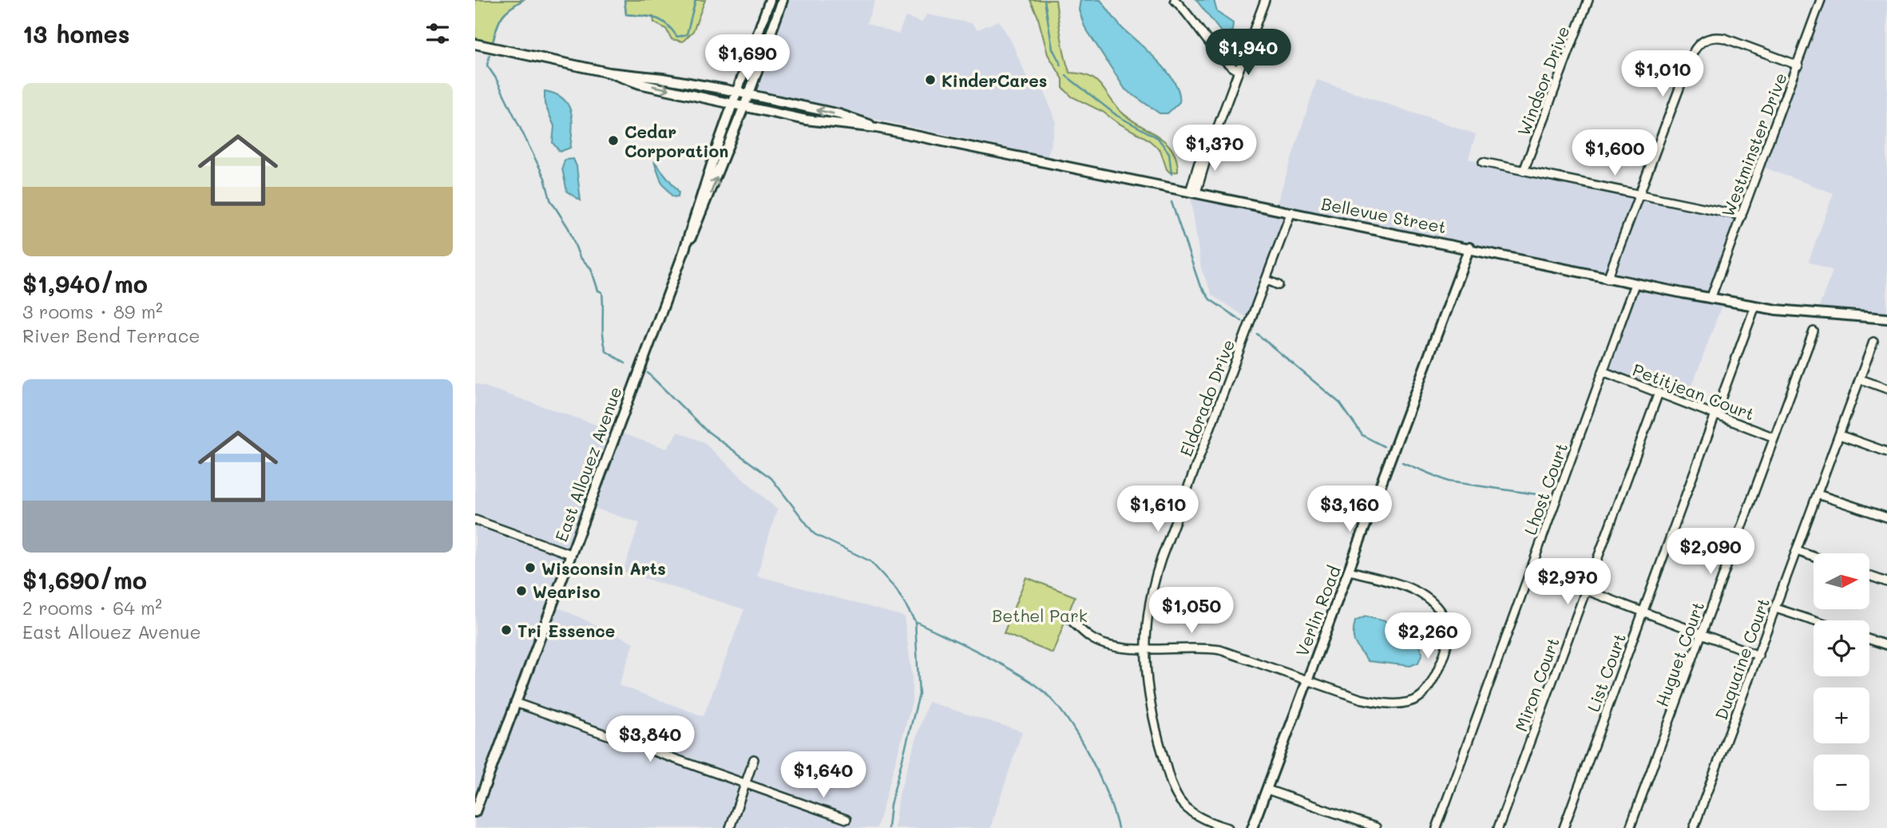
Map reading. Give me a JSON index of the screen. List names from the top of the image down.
{
  "streets": {
    "street": [
      "Windsor Drive",
      "Westminster Drive",
      "Bellevue Street",
      "Petitjean Court",
      "Eldorado Drive",
      "East Allouez Avenue",
      "Lhost Court",
      "Verlin Road",
      "Huguet Court",
      "Duquaine Court",
      "List Court",
      "Miron Court"
    ]
  },
  "crossings": [
    ["Westminster Drive", "Bellevue Street"],
    ["Bellevue Street", "Eldorado Drive"],
    ["Bellevue Street", "East Allouez Avenue"],
    ["Bellevue Street", "Lhost Court"],
    ["Bellevue Street", "Verlin Road"],
    ["Bellevue Street", "List Court"],
    ["Petitjean Court", "Lhost Court"],
    ["Petitjean Court", "Huguet Court"],
    ["Petitjean Court", "List Court"],
    ["Petitjean Court", "Miron Court"]
  ],
  "parks": ["Bethel Park"],
  "places": [
    "KinderCares",
    "Cedar Corporation",
    "Wisconsin Arts",
    "Weariso",
    "Tri Essence"
  ],
  "north": "right",
  "page": {
    "heading": "13 homes",
    "price": [
      "$1,940",
      "$1,690",
      "$1,010",
      "$1,370",
      "$1,600",
      "$1,610",
      "$3,160",
      "$2,090",
      "$2,970",
      "$1,050",
      "$2,260",
      "$3,840",
      "$1,640"
    ],
    "list": [
      {
        "name": "$1,940/mo",
        "note": "3 rooms · 89 m² · River Bend Terrace"
      },
      {
        "name": "$1,690/mo",
        "note": "2 rooms · 64 m² · East Allouez Avenue"
      }
    ],
    "map_buttons": ["+", "−"]
  }
}
